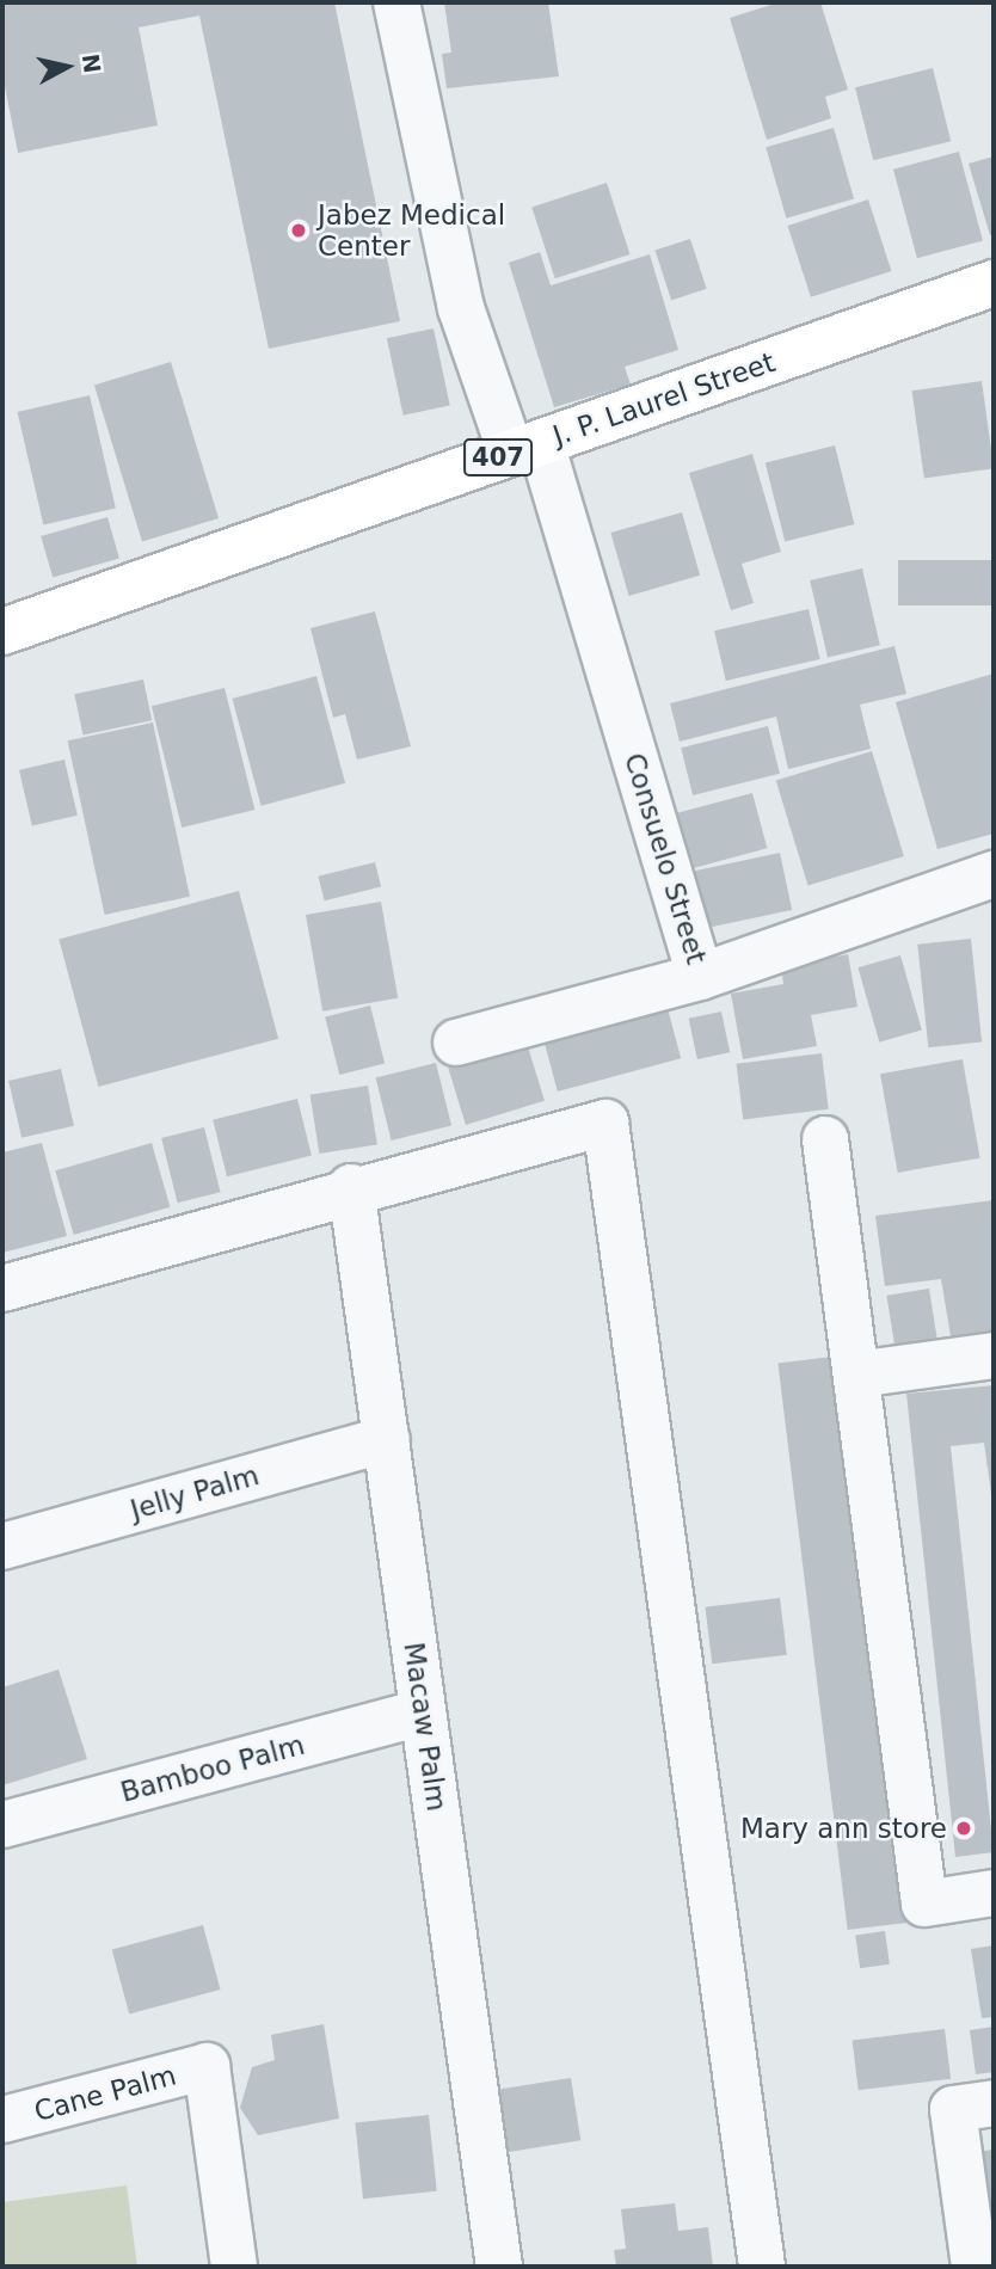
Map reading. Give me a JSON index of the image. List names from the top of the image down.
{
  "streets": {
    "main road": ["J. P. Laurel Street", "407"],
    "street": [
      "Consuelo Street",
      "Jelly Palm",
      "Macaw Palm",
      "Bamboo Palm",
      "Cane Palm"
    ]
  },
  "crossings": [
    ["J. P. Laurel Street", "Consuelo Street"],
    ["Jelly Palm", "Macaw Palm"],
    ["Macaw Palm", "Bamboo Palm"]
  ],
  "places": ["Jabez Medical Center", "Mary ann store"],
  "north": "right"
}
